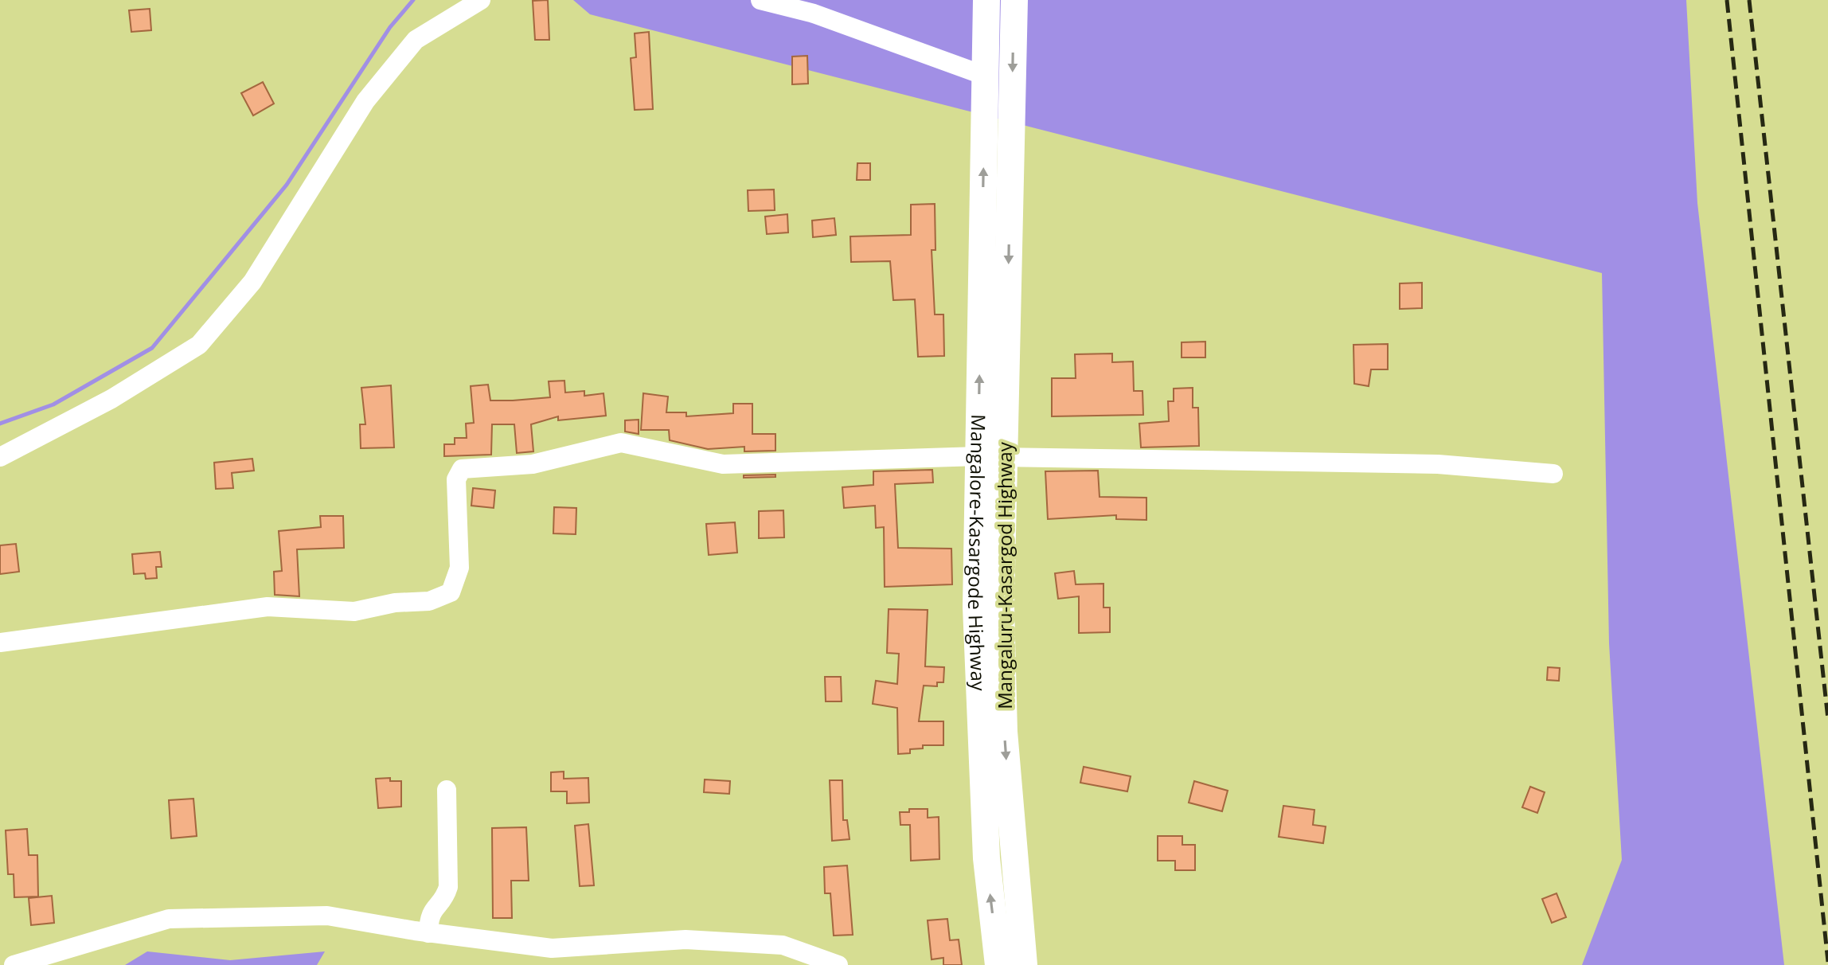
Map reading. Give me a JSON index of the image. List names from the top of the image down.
{
  "streets": {
    "highway": ["Mangalore-Kasargode Highway", "Mangaluru-Kasargod Highway"]
  },
  "crossings": [
    ["Mangalore-Kasargode Highway", "Mangaluru-Kasargod Highway"]
  ],
  "one_way": ["Mangalore-Kasargode Highway", "Mangaluru-Kasargod Highway"]
}
